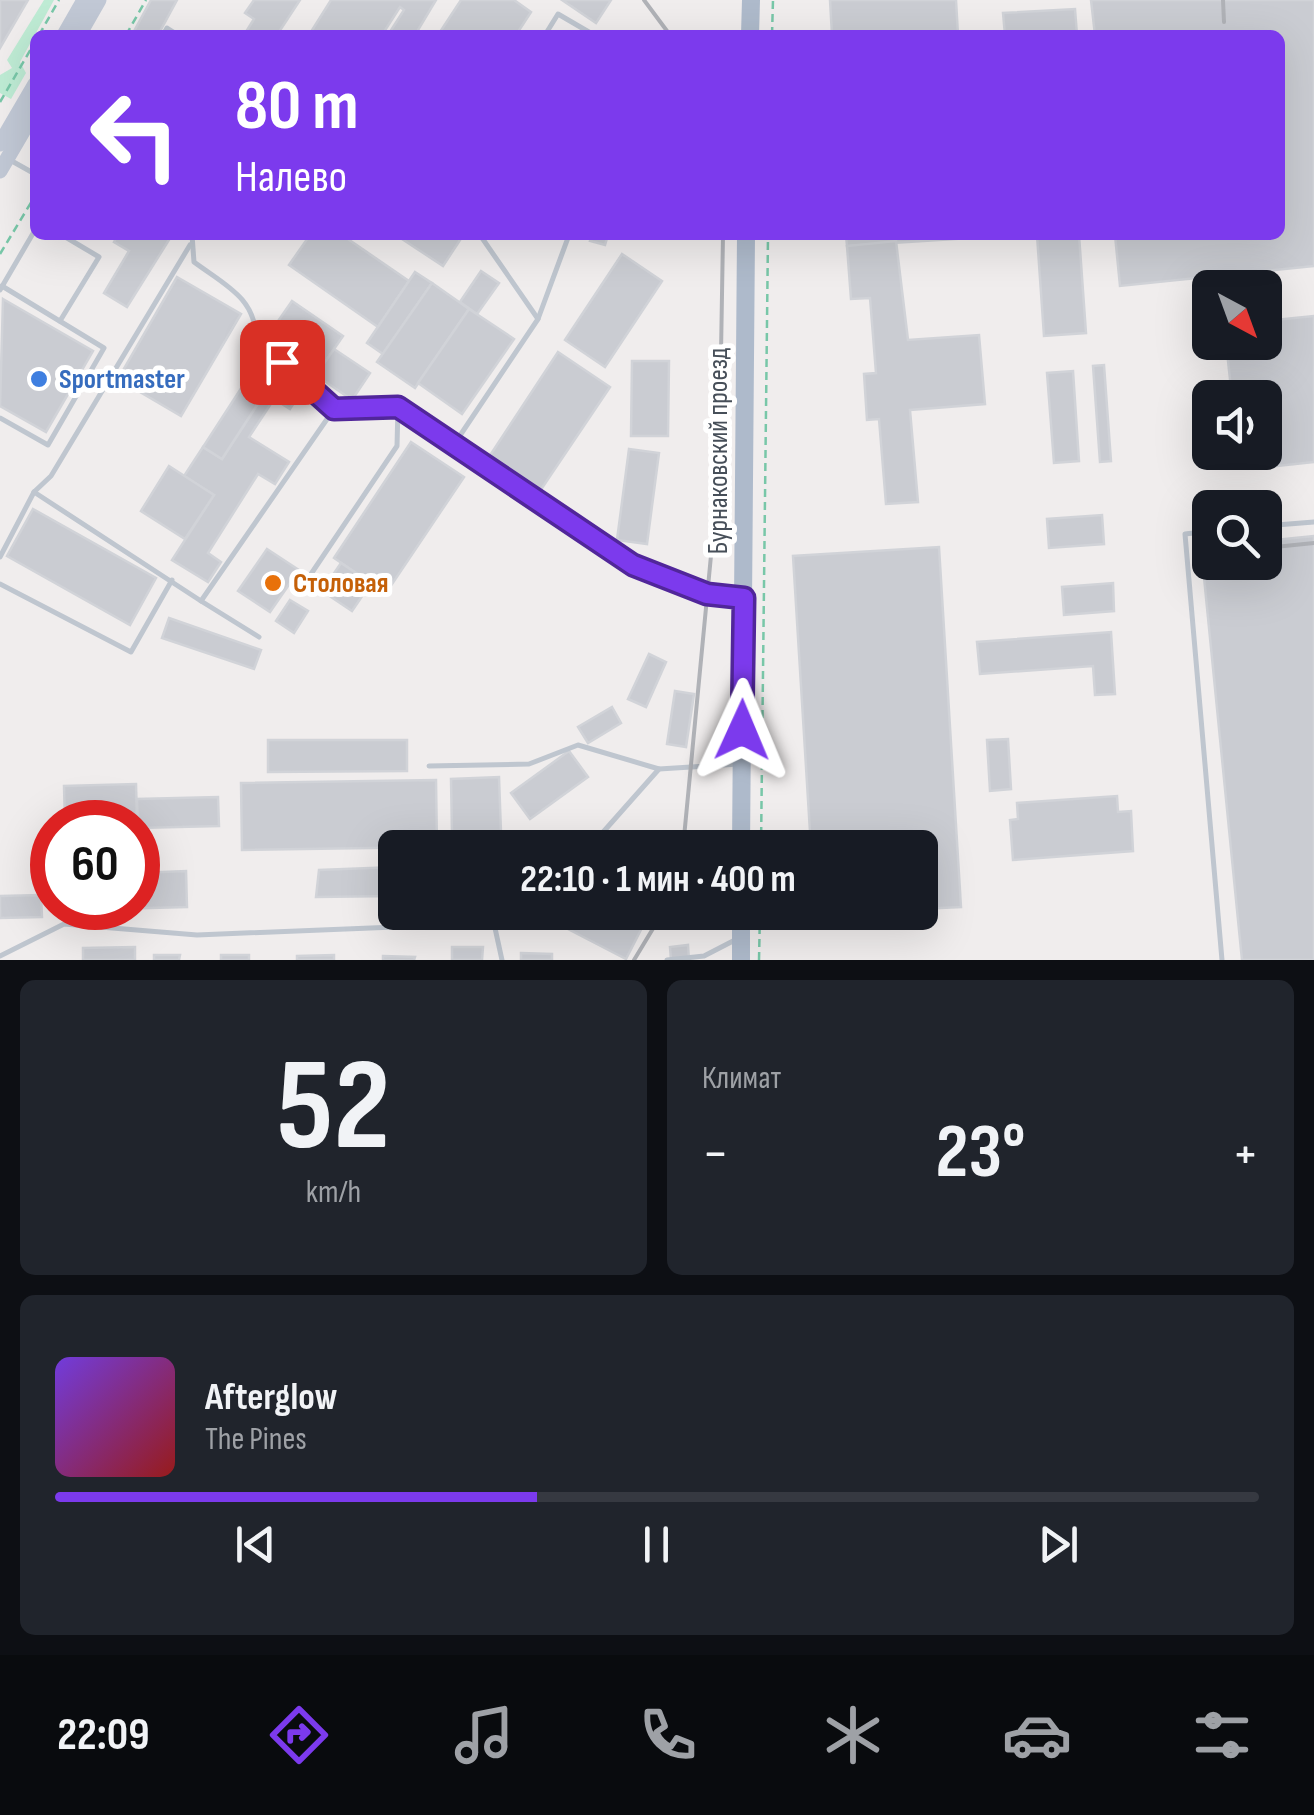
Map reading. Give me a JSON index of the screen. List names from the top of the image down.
{
  "streets": {
    "main road": ["Бурнаковский проезд"]
  },
  "places": ["Sportmaster", "Столовая"],
  "north": "bottom right",
  "page": {
    "turn": ["80 m", "Налево"],
    "limit": "60",
    "trip": "22:10 · 1 мин · 400 m",
    "tile": [
      ["52", "km/h"],
      "Климат"
    ],
    "heat": ["−", "23°", "+"],
    "song": ["Afterglow", "The Pines"],
    "tabs": "22:09"
  }
}
